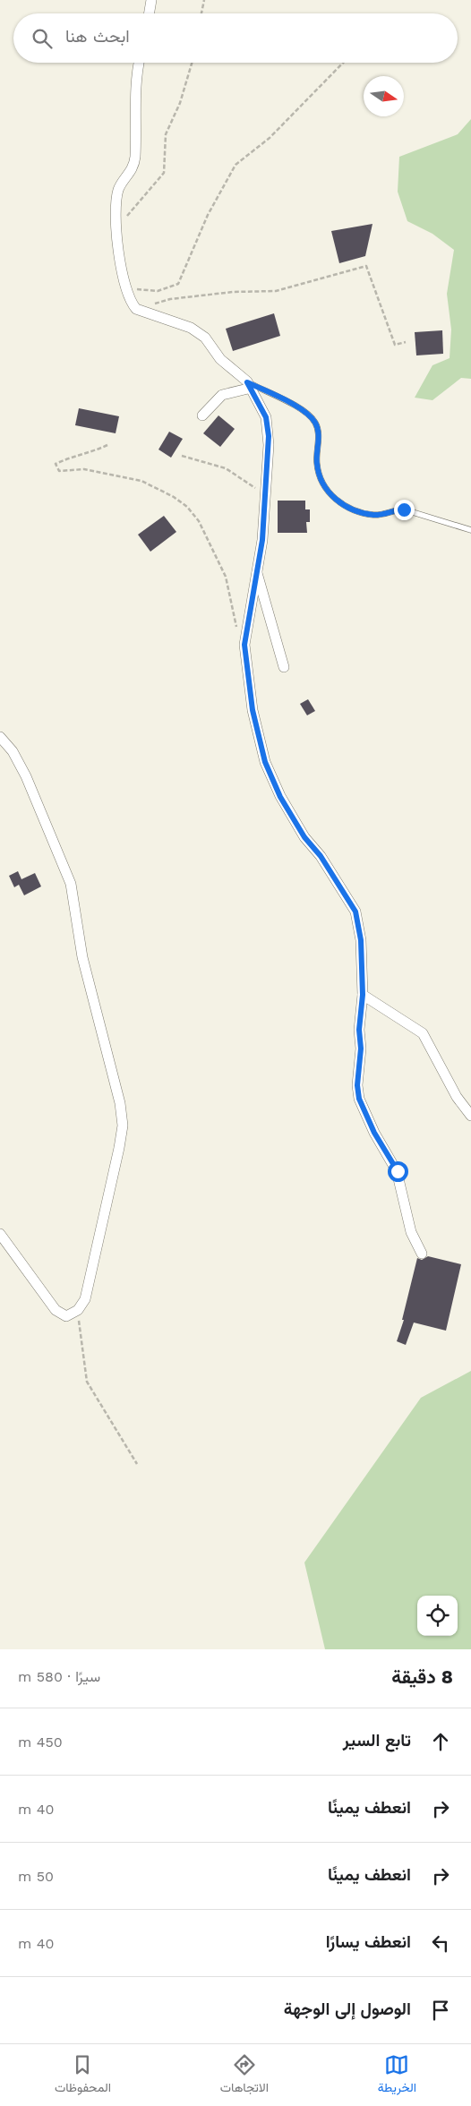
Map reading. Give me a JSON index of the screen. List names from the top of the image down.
{
  "north": "right",
  "page": {
    "search": "ابحث هنا",
    "heading": ["8 دقيقة", "سيرًا · 580 m"],
    "list": [
      ["تابع السير", "450 m"],
      ["انعطف يمينًا", "40 m"],
      ["انعطف يمينًا", "50 m"],
      ["انعطف يسارًا", "40 m"],
      "الوصول إلى الوجهة"
    ],
    "nav": ["الخريطة", "الاتجاهات", "المحفوظات"]
  }
}
